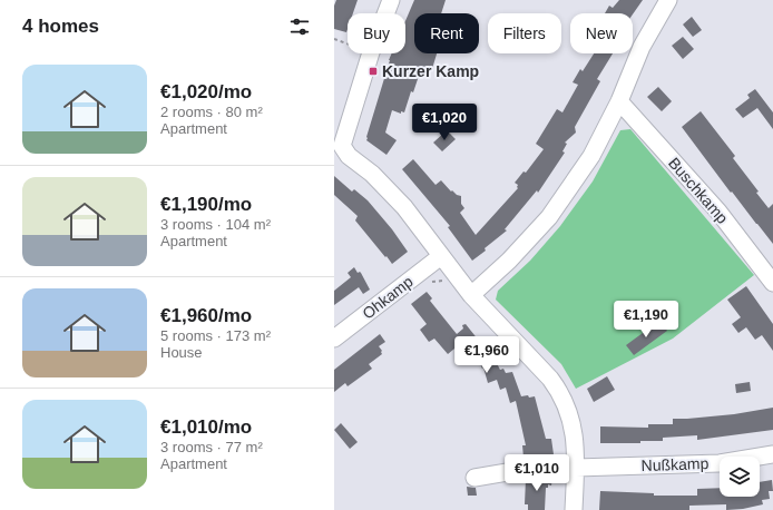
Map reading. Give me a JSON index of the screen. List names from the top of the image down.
{
  "streets": {
    "street": ["Buschkamp", "Ohkamp", "Nußkamp"]
  },
  "places": {
    "transit": ["Kurzer Kamp"]
  },
  "page": {
    "heading": "4 homes",
    "chip": [
      "Buy",
      "Rent",
      "Filters",
      "New"
    ],
    "list": [
      {
        "name": "€1,020/mo",
        "note": "2 rooms · 80 m² · Apartment"
      },
      {
        "name": "€1,190/mo",
        "note": "3 rooms · 104 m² · Apartment"
      },
      {
        "name": "€1,960/mo",
        "note": "5 rooms · 173 m² · House"
      },
      {
        "name": "€1,010/mo",
        "note": "3 rooms · 77 m² · Apartment"
      }
    ],
    "price": [
      "€1,020",
      "€1,190",
      "€1,960",
      "€1,010"
    ]
  }
}
